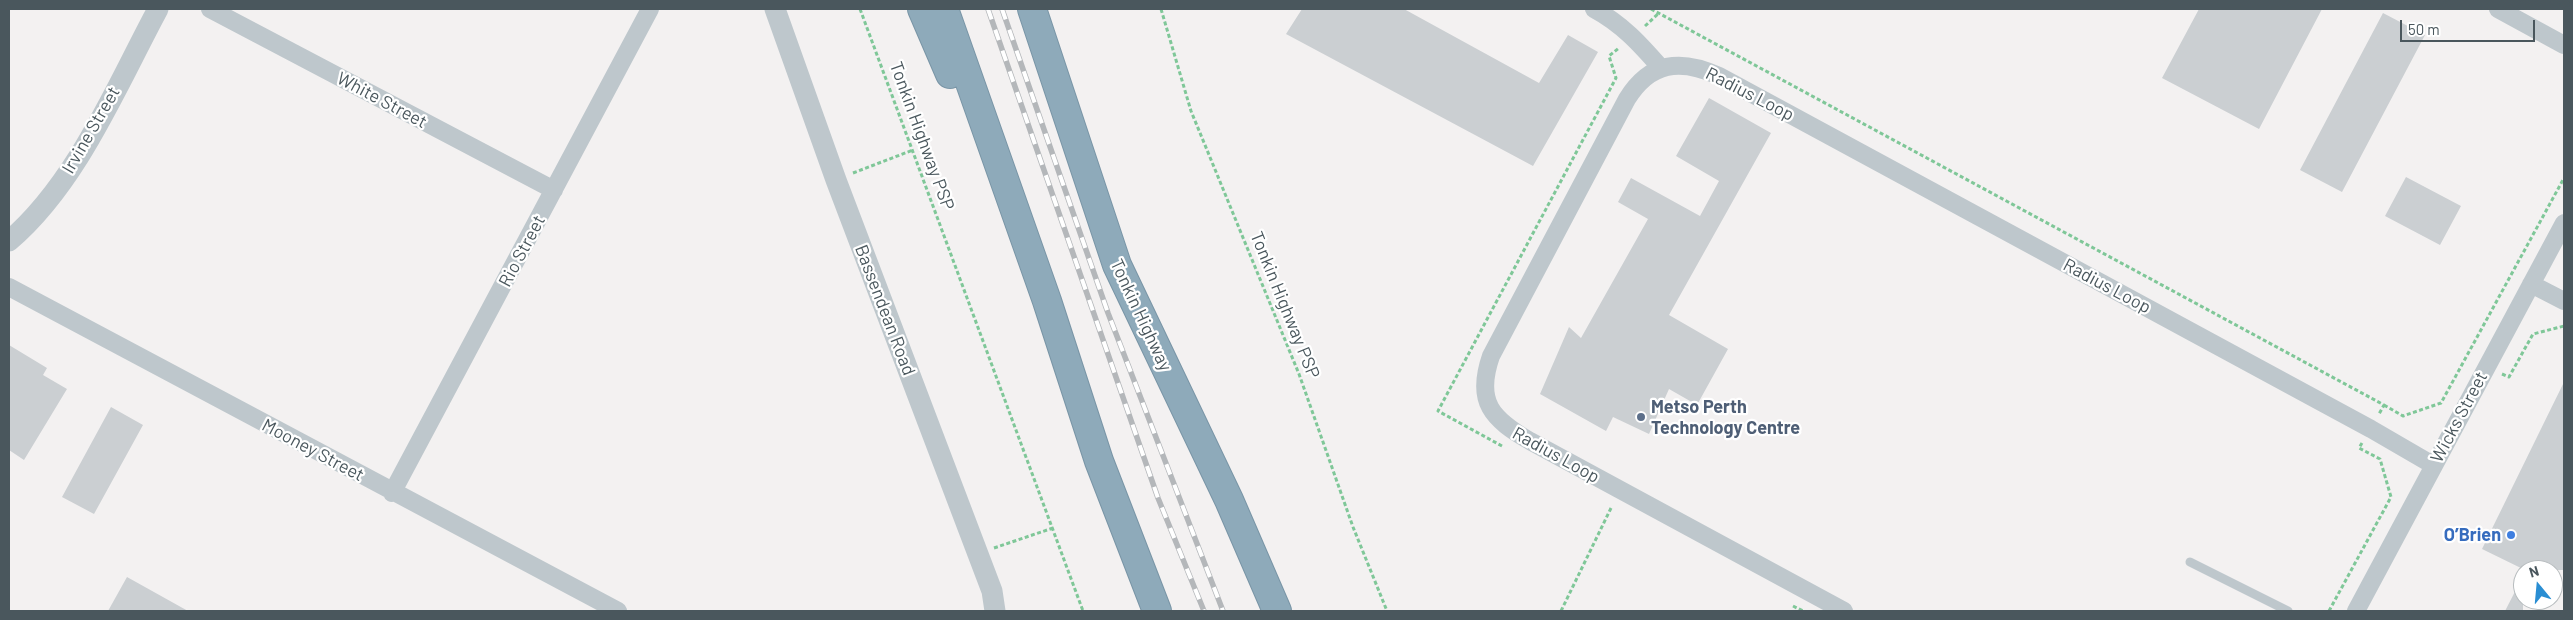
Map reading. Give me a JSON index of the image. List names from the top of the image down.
{
  "streets": {
    "highway": ["Tonkin Highway"],
    "street": [
      "Radius Loop",
      "White Street",
      "Irvine Street",
      "Rio Street",
      "Bassendean Road",
      "Wicks Street",
      "Mooney Street"
    ],
    "path": ["Tonkin Highway PSP"]
  },
  "crossings": [
    ["Radius Loop", "Wicks Street"],
    ["White Street", "Rio Street"],
    ["Rio Street", "Mooney Street"]
  ],
  "places": ["Metso Perth Technology Centre", "O’Brien"],
  "scale_bar": "50 m",
  "north": "top"
}
